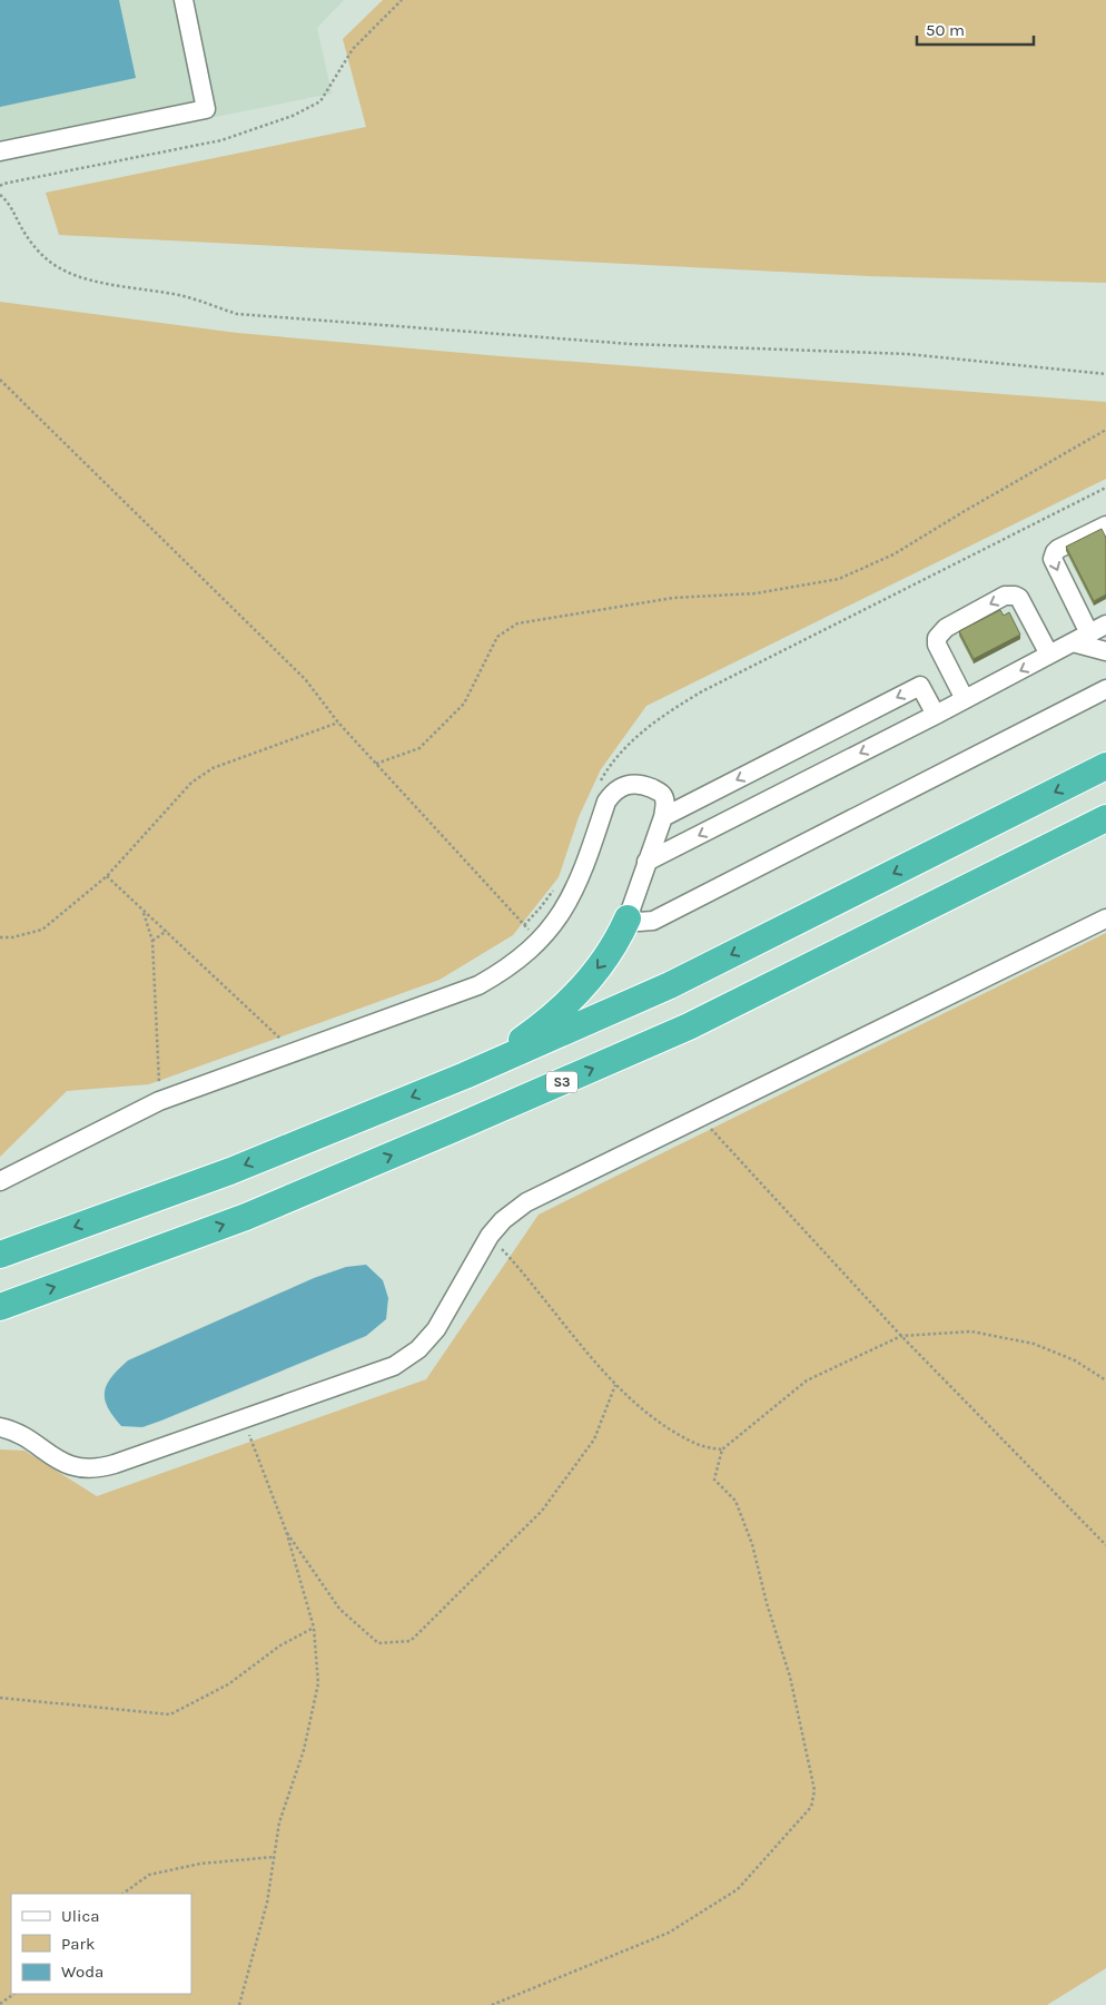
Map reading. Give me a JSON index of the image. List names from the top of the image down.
{
  "streets": {
    "highway": ["S3"]
  },
  "legend": ["Ulica", "Park", "Woda"],
  "scale_bar": "50 m"
}
